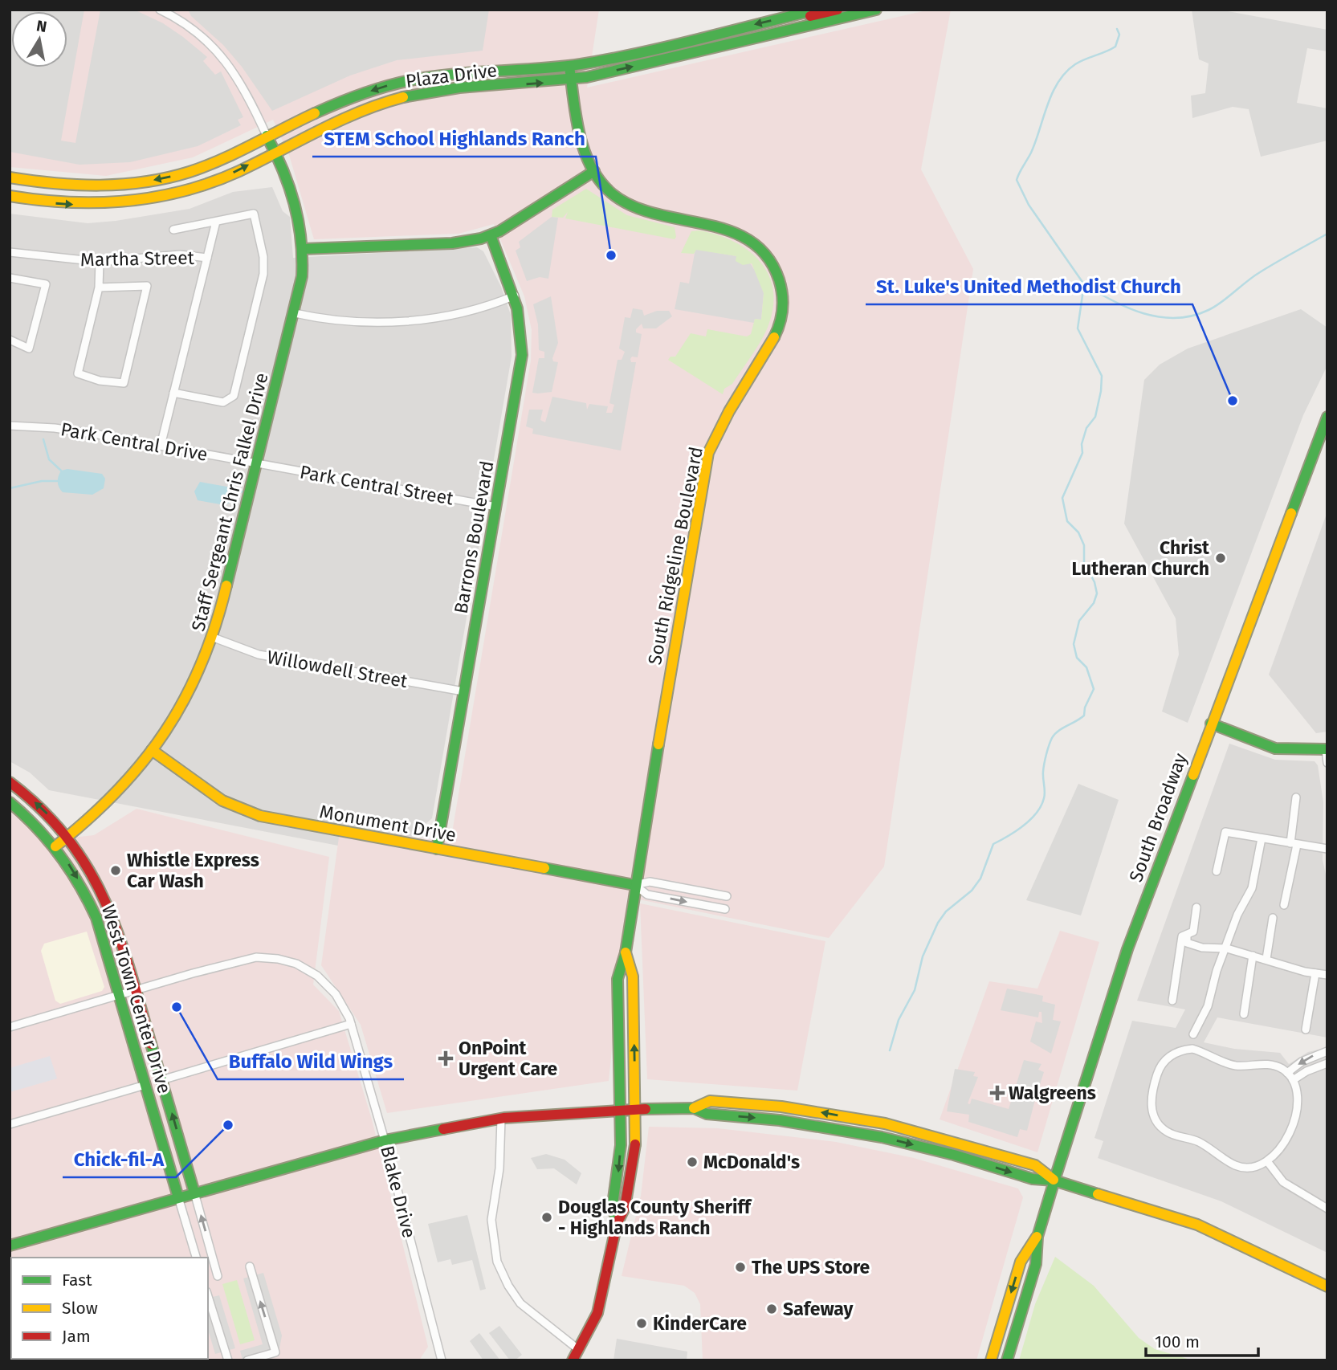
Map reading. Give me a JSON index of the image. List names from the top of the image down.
{
  "streets": {
    "street": [
      "Plaza Drive",
      "Martha Street",
      "Park Central Drive",
      "Park Central Street",
      "Staff Sergeant Chris Falkel Drive",
      "Barrons Boulevard",
      "South Ridgeline Boulevard",
      "Willowdell Street",
      "South Broadway",
      "Monument Drive",
      "West Town Center Drive",
      "Blake Drive"
    ]
  },
  "crossings": [
    ["Plaza Drive", "Staff Sergeant Chris Falkel Drive"],
    ["Plaza Drive", "South Ridgeline Boulevard"],
    ["Martha Street", "Park Central Drive"],
    ["Park Central Drive", "Park Central Street"],
    ["Park Central Drive", "Staff Sergeant Chris Falkel Drive"],
    ["Park Central Street", "Staff Sergeant Chris Falkel Drive"],
    ["Park Central Street", "Barrons Boulevard"],
    ["Staff Sergeant Chris Falkel Drive", "Willowdell Street"],
    ["Staff Sergeant Chris Falkel Drive", "Monument Drive"],
    ["Staff Sergeant Chris Falkel Drive", "West Town Center Drive"],
    ["Barrons Boulevard", "Willowdell Street"],
    ["Barrons Boulevard", "Monument Drive"],
    ["South Ridgeline Boulevard", "Monument Drive"],
    ["West Town Center Drive", "Blake Drive"]
  ],
  "places": {
    "other": [
      "STEM School Highlands Ranch",
      "St. Luke's United Methodist Church",
      "Christ Lutheran Church",
      "Whistle Express Car Wash",
      "Buffalo Wild Wings",
      "Chick-fil-A",
      "McDonald's",
      "Douglas County Sheriff - Highlands Ranch",
      "The UPS Store",
      "Safeway",
      "KinderCare"
    ],
    "health": ["OnPoint Urgent Care", "Walgreens"]
  },
  "legend": ["Fast", "Slow", "Jam"],
  "scale_bar": "100 m",
  "north": "top"
}
